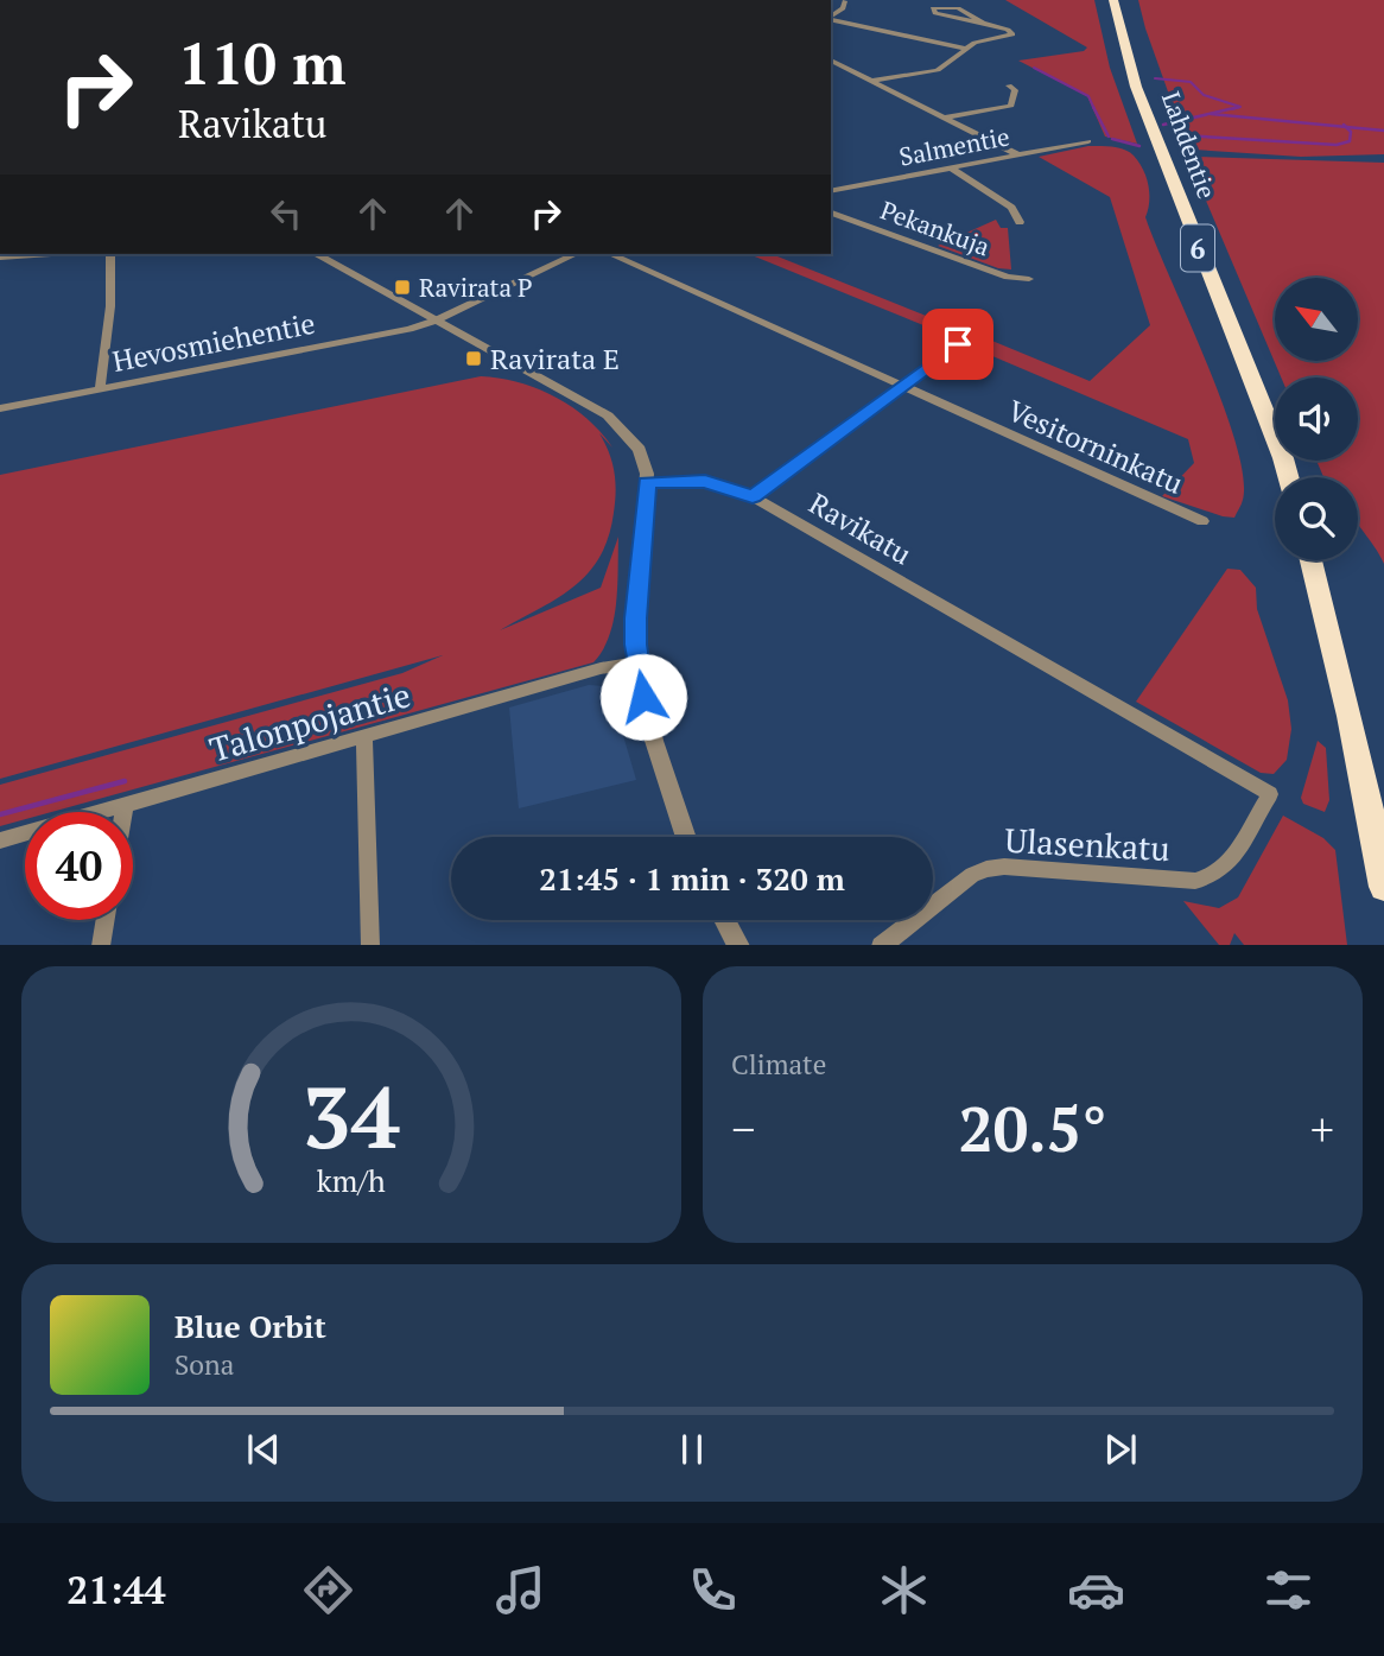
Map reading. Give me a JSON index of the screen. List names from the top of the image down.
{
  "streets": {
    "highway": ["Lahdentie", "6"],
    "street": [
      "Salmentie",
      "Pekankuja",
      "Hevosmiehentie",
      "Vesitorninkatu",
      "Ravikatu",
      "Talonpojantie",
      "Ulasenkatu"
    ]
  },
  "crossings": [
    ["Ravikatu", "Ulasenkatu"]
  ],
  "places": {
    "transit": ["Ravirata P", "Ravirata E"]
  },
  "north": "top left",
  "page": {
    "turn": ["110 m", "Ravikatu"],
    "limit": "40",
    "trip": "21:45 · 1 min · 320 m",
    "tile": "Climate",
    "heat": ["−", "20.5°", "+"],
    "song": ["Blue Orbit", "Sona"],
    "tabs": "21:44",
    "gauge": ["34", "km/h"]
  }
}
